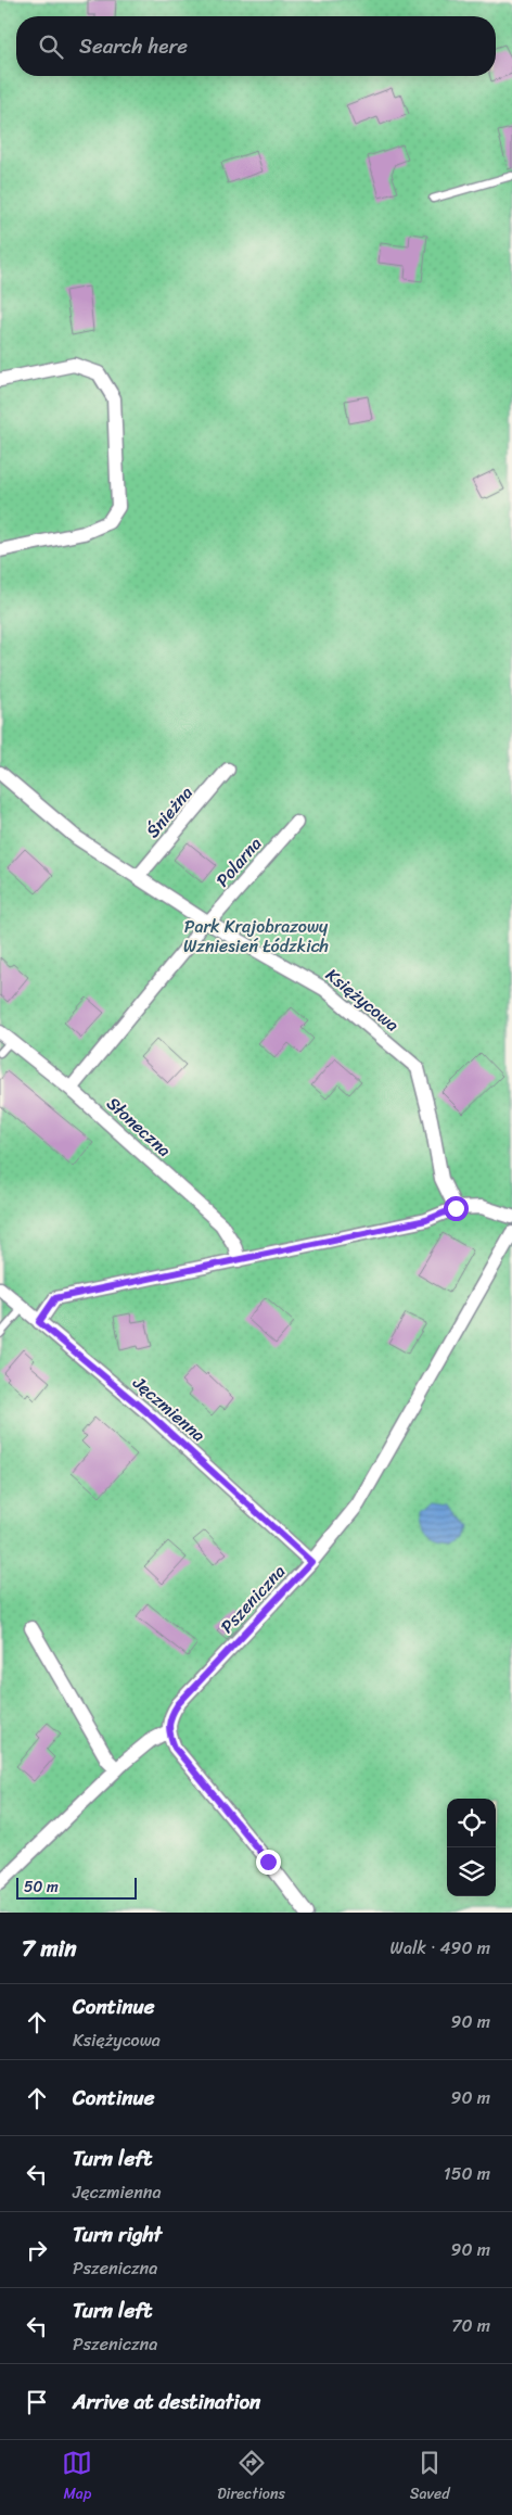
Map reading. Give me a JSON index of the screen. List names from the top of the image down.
{
  "streets": {
    "street": [
      "Śnieżna",
      "Polarna",
      "Księżycowa",
      "Słoneczna",
      "Jęczmienna",
      "Pszeniczna"
    ]
  },
  "crossings": [
    ["Śnieżna", "Księżycowa"],
    ["Polarna", "Księżycowa"],
    ["Polarna", "Słoneczna"],
    ["Jęczmienna", "Pszeniczna"]
  ],
  "parks": ["Park Krajobrazowy Wzniesień Łódzkich"],
  "scale_bar": "50 m",
  "page": {
    "search": "Search here",
    "scale": "50 m",
    "heading": ["7 min", "Walk · 490 m"],
    "list": [
      ["Continue", "Księżycowa", "90 m"],
      ["Continue", "90 m"],
      ["Turn left", "Jęczmienna", "150 m"],
      ["Turn right", "Pszeniczna", "90 m"],
      ["Turn left", "Pszeniczna", "70 m"],
      "Arrive at destination"
    ],
    "nav": ["Map", "Directions", "Saved"]
  }
}
